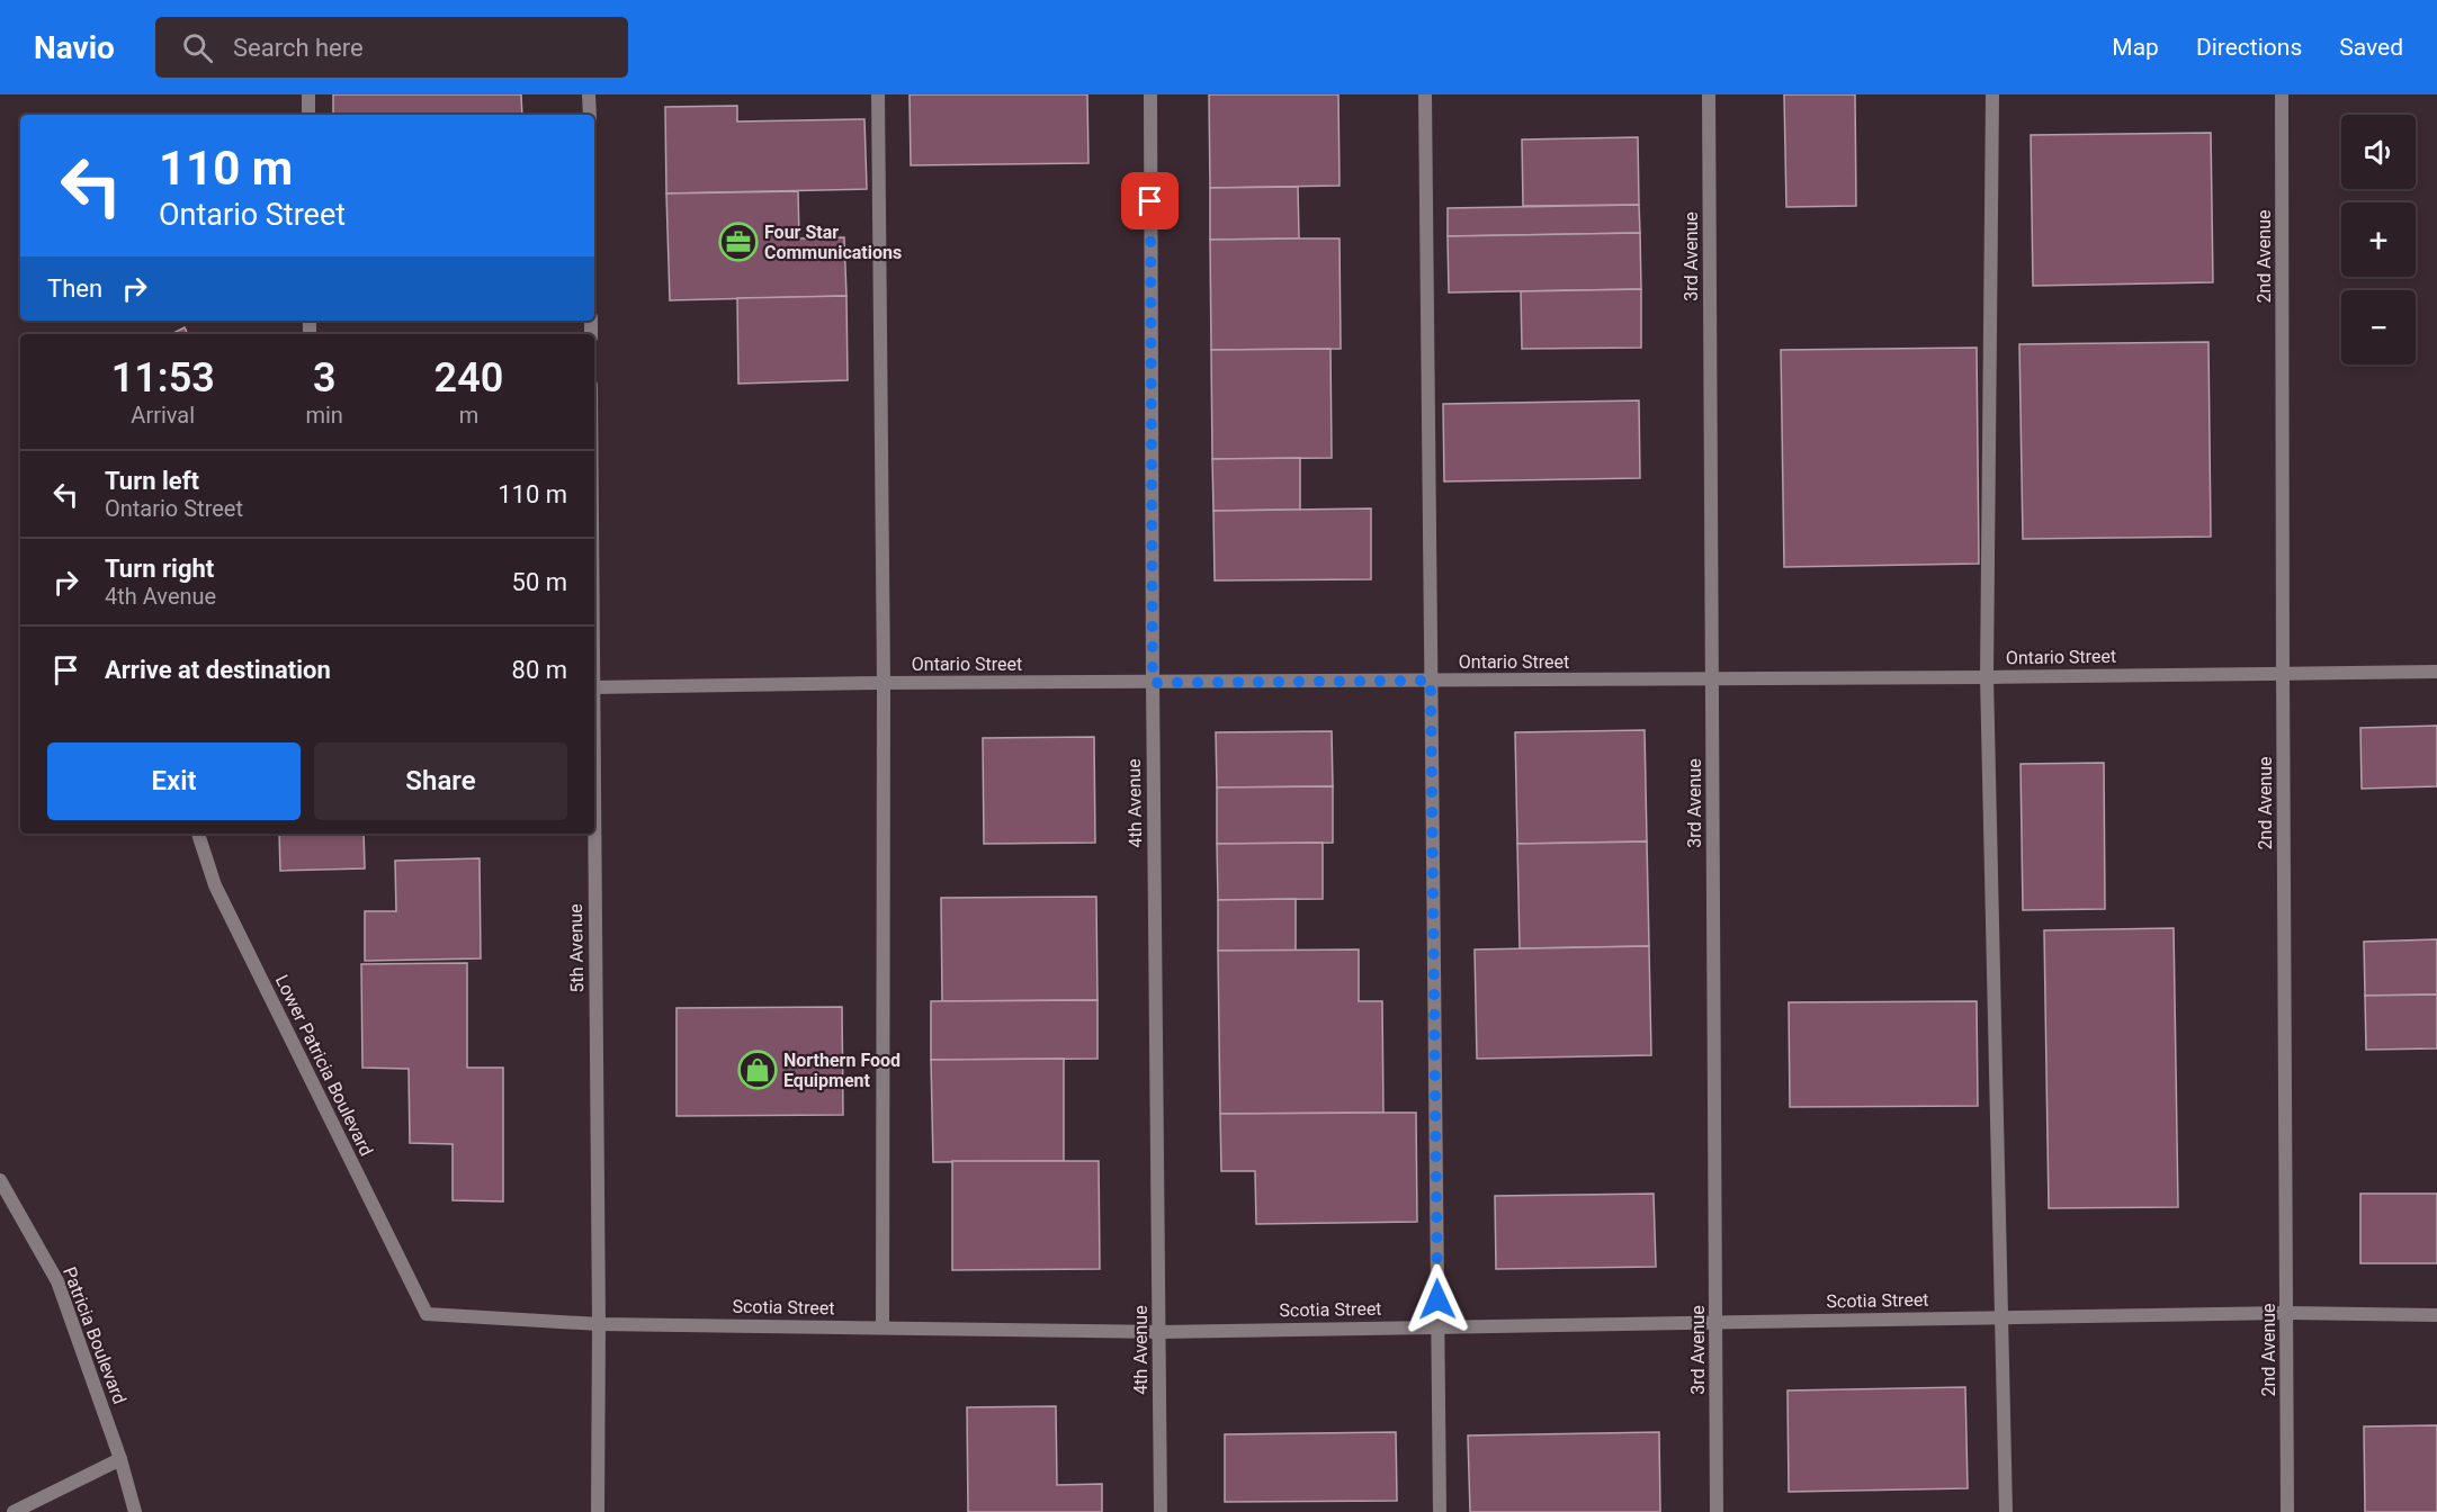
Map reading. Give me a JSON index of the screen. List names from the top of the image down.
{
  "streets": {
    "street": [
      "3rd Avenue",
      "2nd Avenue",
      "Ontario Street",
      "4th Avenue",
      "5th Avenue",
      "Lower Patricia Boulevard",
      "Scotia Street",
      "Patricia Boulevard"
    ]
  },
  "crossings": [
    ["3rd Avenue", "Ontario Street"],
    ["3rd Avenue", "Scotia Street"],
    ["2nd Avenue", "Ontario Street"],
    ["2nd Avenue", "Scotia Street"],
    ["Ontario Street", "4th Avenue"],
    ["4th Avenue", "Scotia Street"],
    ["5th Avenue", "Scotia Street"],
    ["Lower Patricia Boulevard", "Scotia Street"]
  ],
  "places": {
    "office": ["Four Star Communications"],
    "shop": ["Northern Food Equipment"]
  },
  "page": {
    "header": "Navio",
    "search": "Search here",
    "nav": ["Map", "Directions", "Saved"],
    "map_buttons": ["+", "−"],
    "turn": ["110 m", "Ontario Street"],
    "then": "Then",
    "eta": [
      "11:53",
      "Arrival",
      "3",
      "min",
      "240",
      "m"
    ],
    "list": [
      {
        "name": "Turn left",
        "note": "Ontario Street",
        "value": "110 m"
      },
      {
        "name": "Turn right",
        "note": "4th Avenue",
        "value": "50 m"
      },
      {
        "name": "Arrive at destination",
        "value": "80 m"
      }
    ],
    "buttons": ["Exit", "Share"]
  }
}
